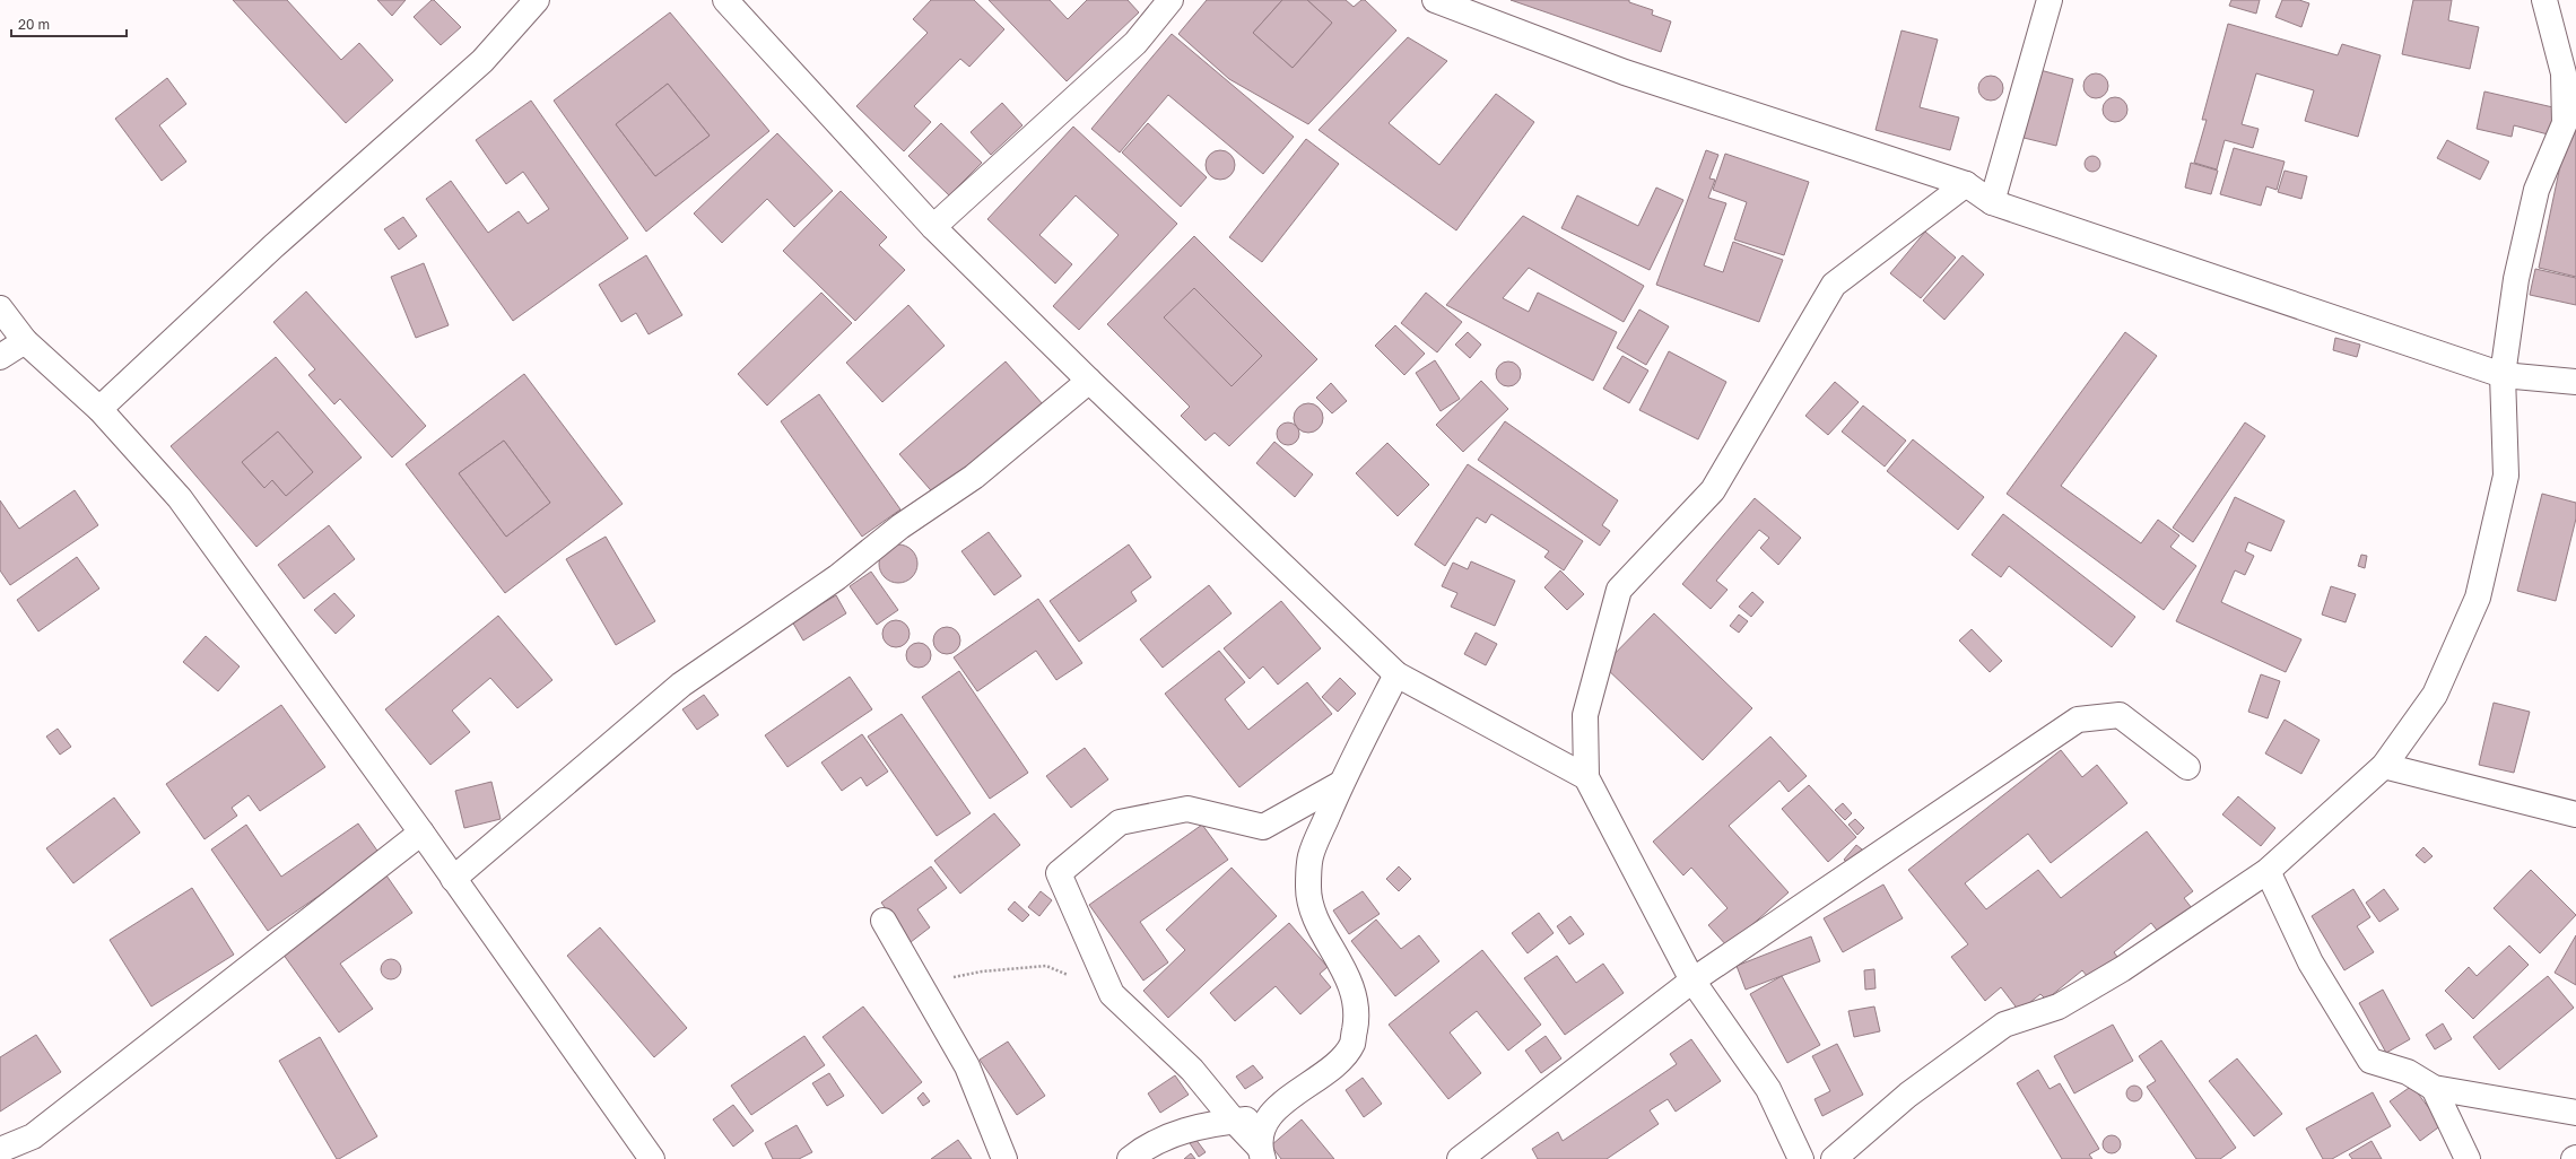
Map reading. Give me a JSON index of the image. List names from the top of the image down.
{
  "scale_bar": "20 m"
}
